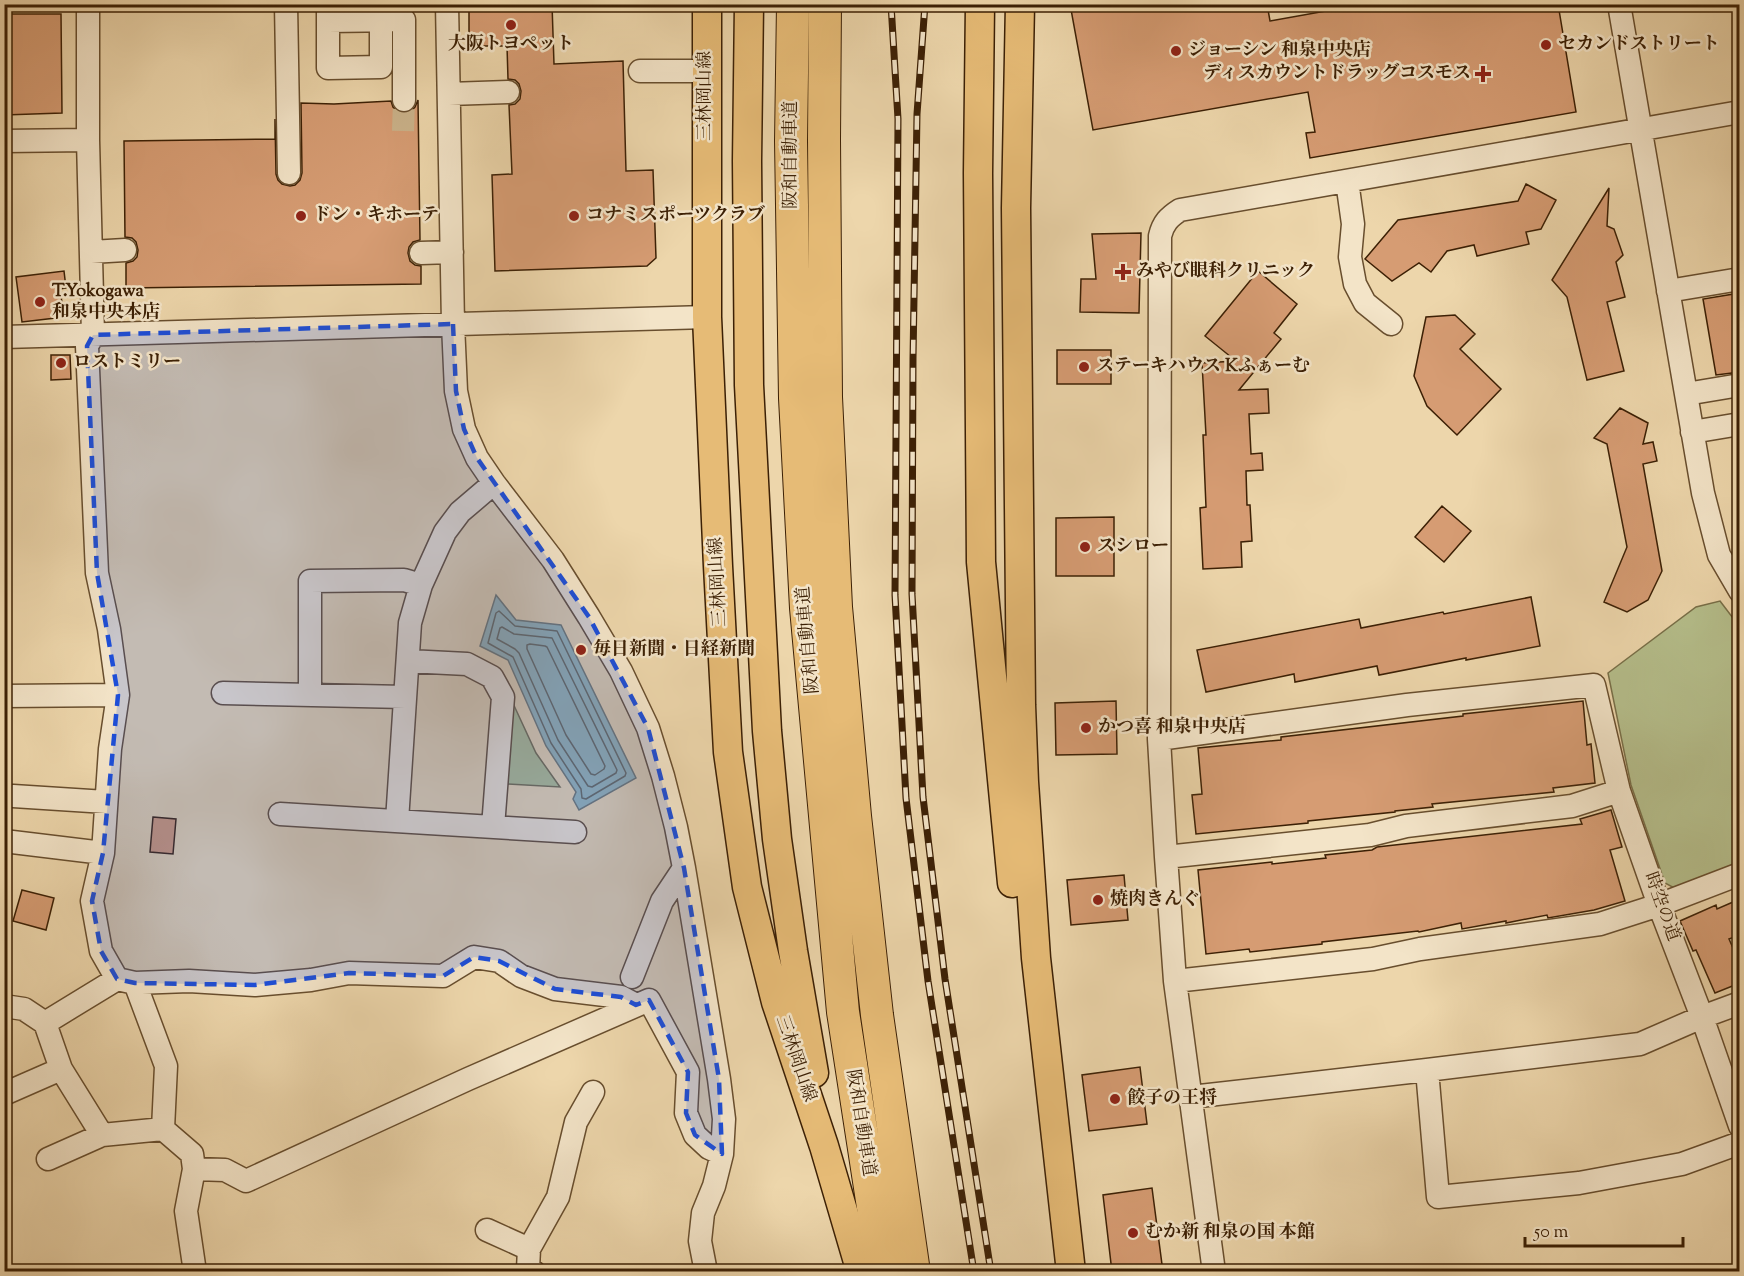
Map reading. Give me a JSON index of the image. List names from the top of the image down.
{
  "streets": {
    "highway": ["阪和自動車道"],
    "main road": ["三林岡山線"],
    "street": ["時空の道"]
  },
  "places": {
    "other": [
      "大阪トヨペット",
      "セカンドストリート",
      "ジョーシン 和泉中央店",
      "ドン・キホーテ",
      "コナミスポーツクラブ",
      "T.Yokogawa 和泉中央本店",
      "ロストミリー",
      "ステーキハウス Kふぁーむ",
      "スシロー",
      "毎日新聞・日経新聞",
      "かつ喜 和泉中央店",
      "焼肉きんぐ",
      "餃子の王将",
      "むか新 和泉の国 本館"
    ],
    "health": ["ディスカウントドラッグコスモス", "みやび眼科クリニック"]
  },
  "scale_bar": "50 m"
}
